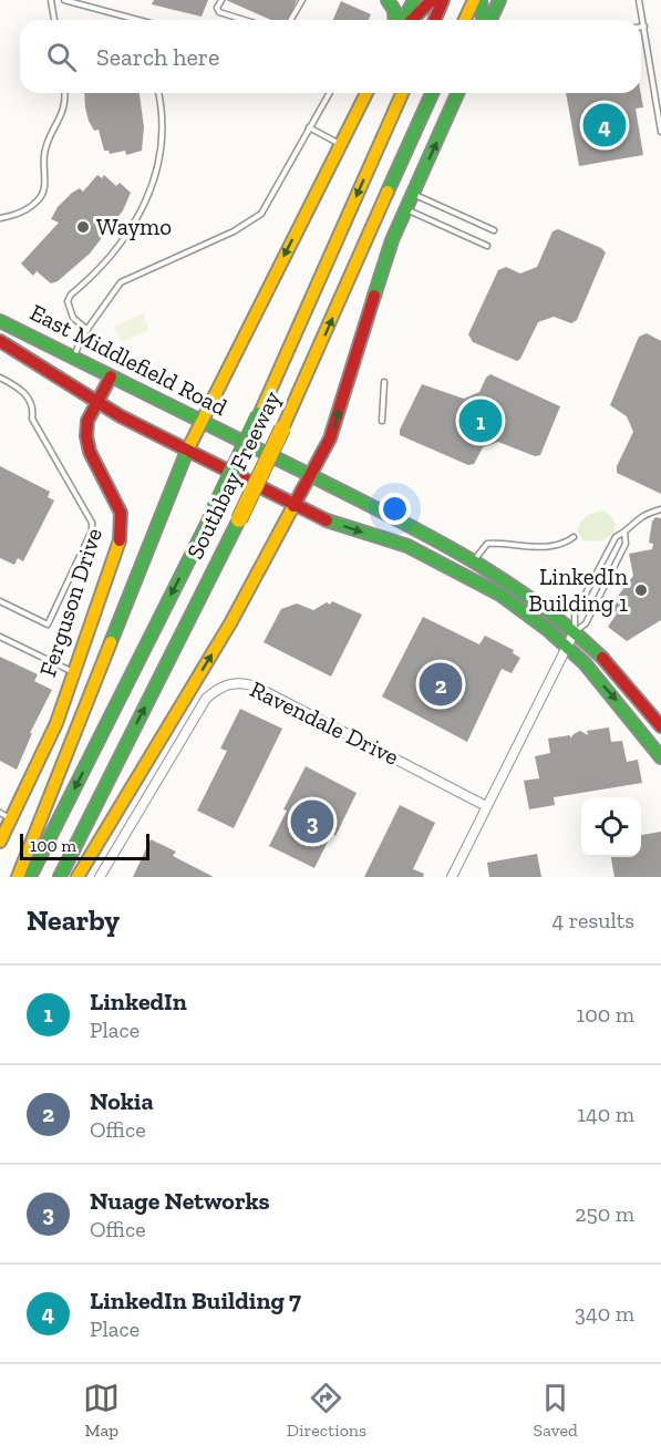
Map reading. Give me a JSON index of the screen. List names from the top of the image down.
{
  "streets": {
    "main road": ["East Middlefield Road", "Southbay Freeway", "Ferguson Drive"],
    "street": ["Ravendale Drive"]
  },
  "crossings": [
    ["East Middlefield Road", "Ferguson Drive"]
  ],
  "places": ["Waymo", "LinkedIn Building 1"],
  "scale_bar": "100 m",
  "page": {
    "search": "Search here",
    "pins": [
      "4",
      "1",
      "2",
      "3"
    ],
    "scale": "100 m",
    "heading": ["Nearby", "4 results"],
    "list": [
      {
        "mark": "1",
        "name": "LinkedIn",
        "note": "Place",
        "value": "100 m"
      },
      {
        "mark": "2",
        "name": "Nokia",
        "note": "Office",
        "value": "140 m"
      },
      {
        "mark": "3",
        "name": "Nuage Networks",
        "note": "Office",
        "value": "250 m"
      },
      {
        "mark": "4",
        "name": "LinkedIn Building 7",
        "note": "Place",
        "value": "340 m"
      }
    ],
    "nav": ["Map", "Directions", "Saved"]
  }
}
